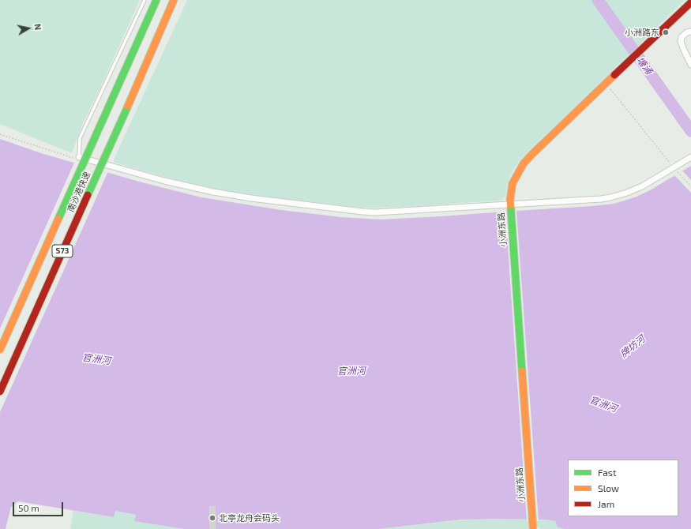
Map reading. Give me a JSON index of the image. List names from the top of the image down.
{
  "streets": {
    "main road": ["南沙港快速", "小洲东路", "S73"]
  },
  "water": ["塘涌", "牌坊河", "官洲河"],
  "places": ["小洲路东", "北亭龙舟会码头"],
  "legend": ["Fast", "Slow", "Jam"],
  "scale_bar": "50 m",
  "north": "right"
}
